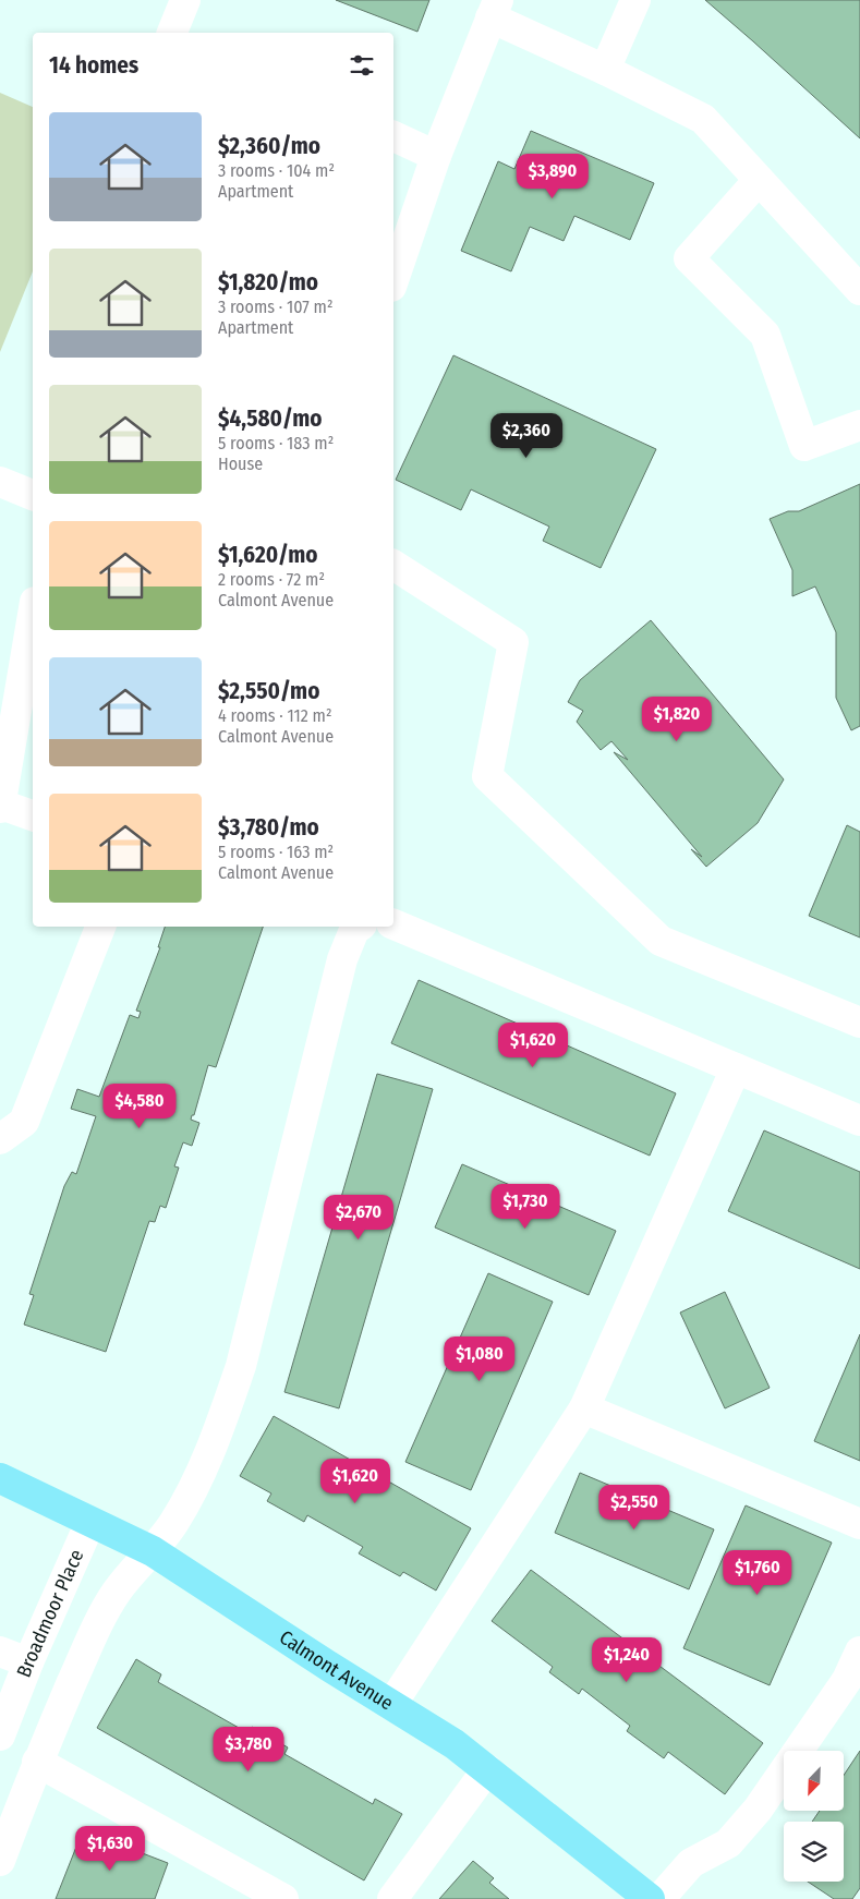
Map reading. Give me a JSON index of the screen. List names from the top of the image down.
{
  "streets": {
    "main road": ["Calmont Avenue"],
    "street": ["Broadmoor Place"]
  },
  "crossings": [
    ["Broadmoor Place", "Calmont Avenue"]
  ],
  "north": "bottom left",
  "page": {
    "heading": "14 homes",
    "list": [
      {
        "name": "$2,360/mo",
        "note": "3 rooms · 104 m² · Apartment"
      },
      {
        "name": "$1,820/mo",
        "note": "3 rooms · 107 m² · Apartment"
      },
      {
        "name": "$4,580/mo",
        "note": "5 rooms · 183 m² · House"
      },
      {
        "name": "$1,620/mo",
        "note": "2 rooms · 72 m² · Calmont Avenue"
      },
      {
        "name": "$2,550/mo",
        "note": "4 rooms · 112 m² · Calmont Avenue"
      },
      {
        "name": "$3,780/mo",
        "note": "5 rooms · 163 m² · Calmont Avenue"
      }
    ],
    "price": [
      "$3,890",
      "$2,360",
      "$1,820",
      "$1,620",
      "$4,580",
      "$1,730",
      "$2,670",
      "$1,080",
      "$1,620",
      "$2,550",
      "$1,760",
      "$1,240",
      "$3,780",
      "$1,630"
    ]
  }
}
